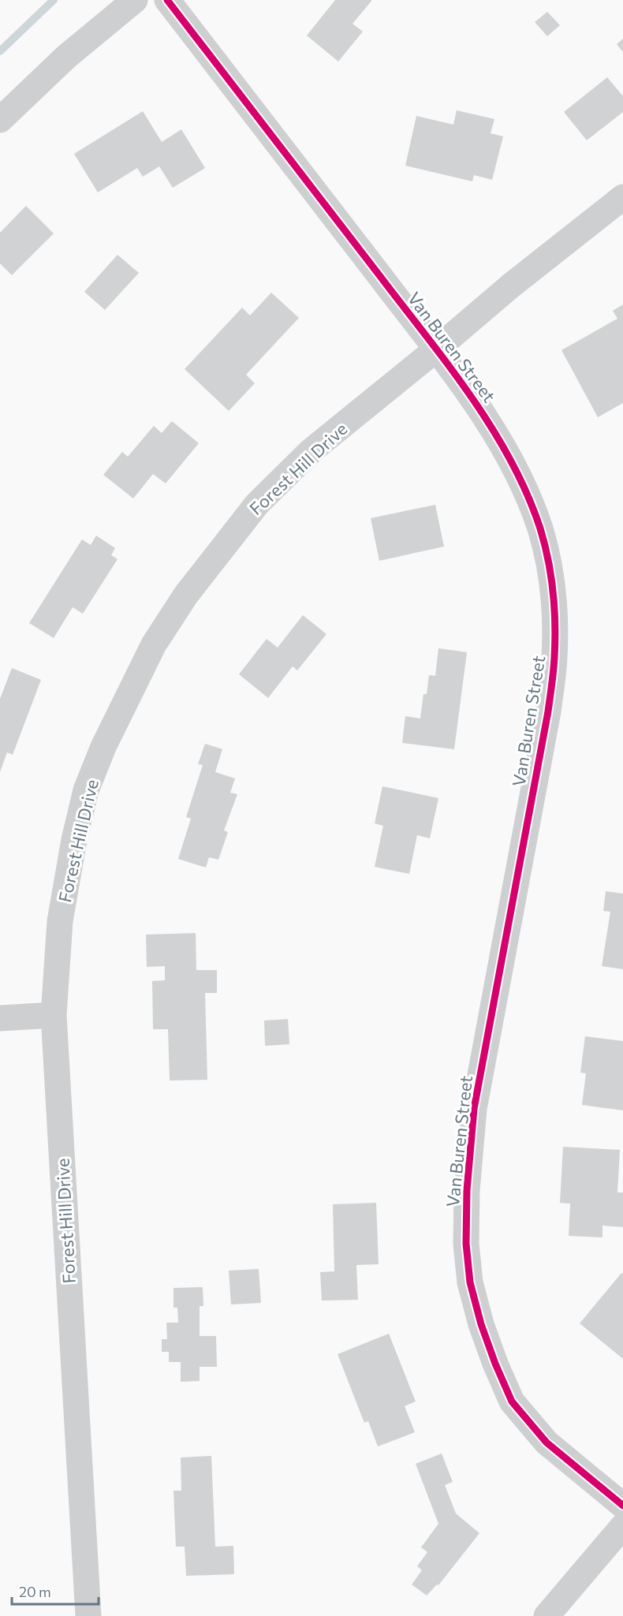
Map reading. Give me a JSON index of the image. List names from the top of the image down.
{
  "streets": {
    "street": ["Van Buren Street", "Forest Hill Drive"]
  },
  "crossings": [
    ["Van Buren Street", "Forest Hill Drive"]
  ],
  "scale_bar": "20 m"
}
